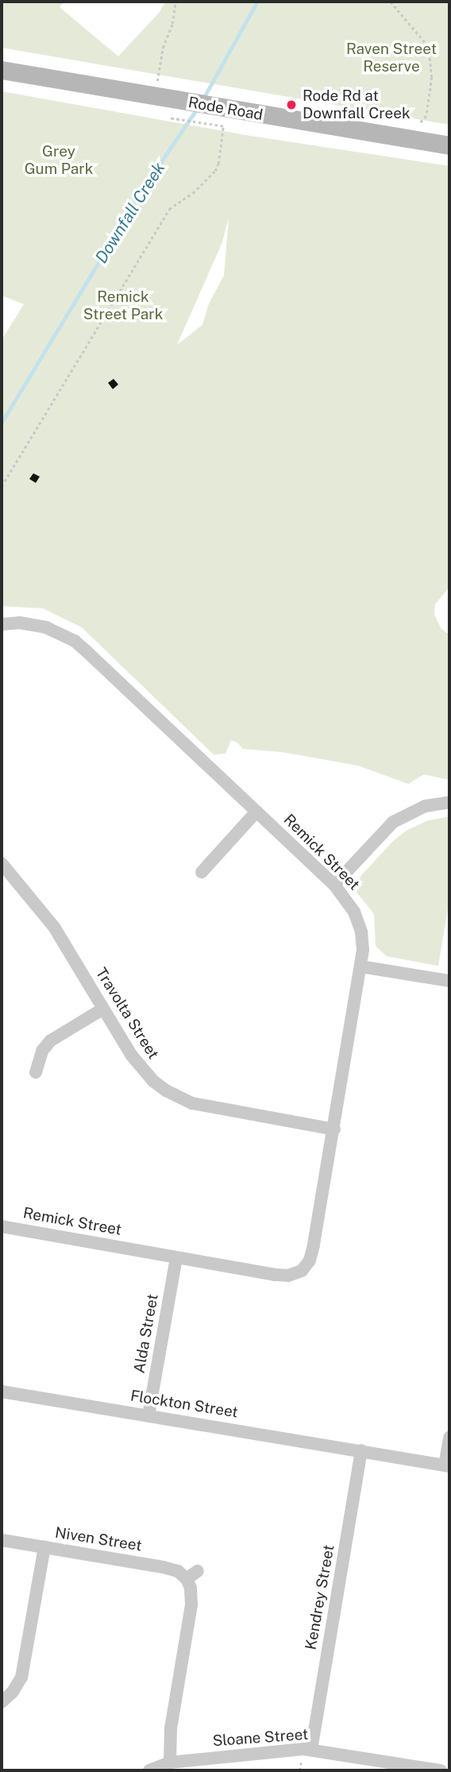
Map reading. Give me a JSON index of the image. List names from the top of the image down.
{
  "streets": {
    "main road": ["Rode Road"],
    "street": [
      "Remick Street",
      "Travolta Street",
      "Alda Street",
      "Flockton Street",
      "Niven Street",
      "Kendrey Street",
      "Sloane Street"
    ]
  },
  "crossings": [
    ["Remick Street", "Travolta Street"],
    ["Remick Street", "Alda Street"],
    ["Alda Street", "Flockton Street"],
    ["Flockton Street", "Kendrey Street"],
    ["Kendrey Street", "Sloane Street"]
  ],
  "water": ["Downfall Creek"],
  "parks": ["Raven Street Reserve", "Grey Gum Park", "Remick Street Park"],
  "places": ["Rode Rd at Downfall Creek"]
}
